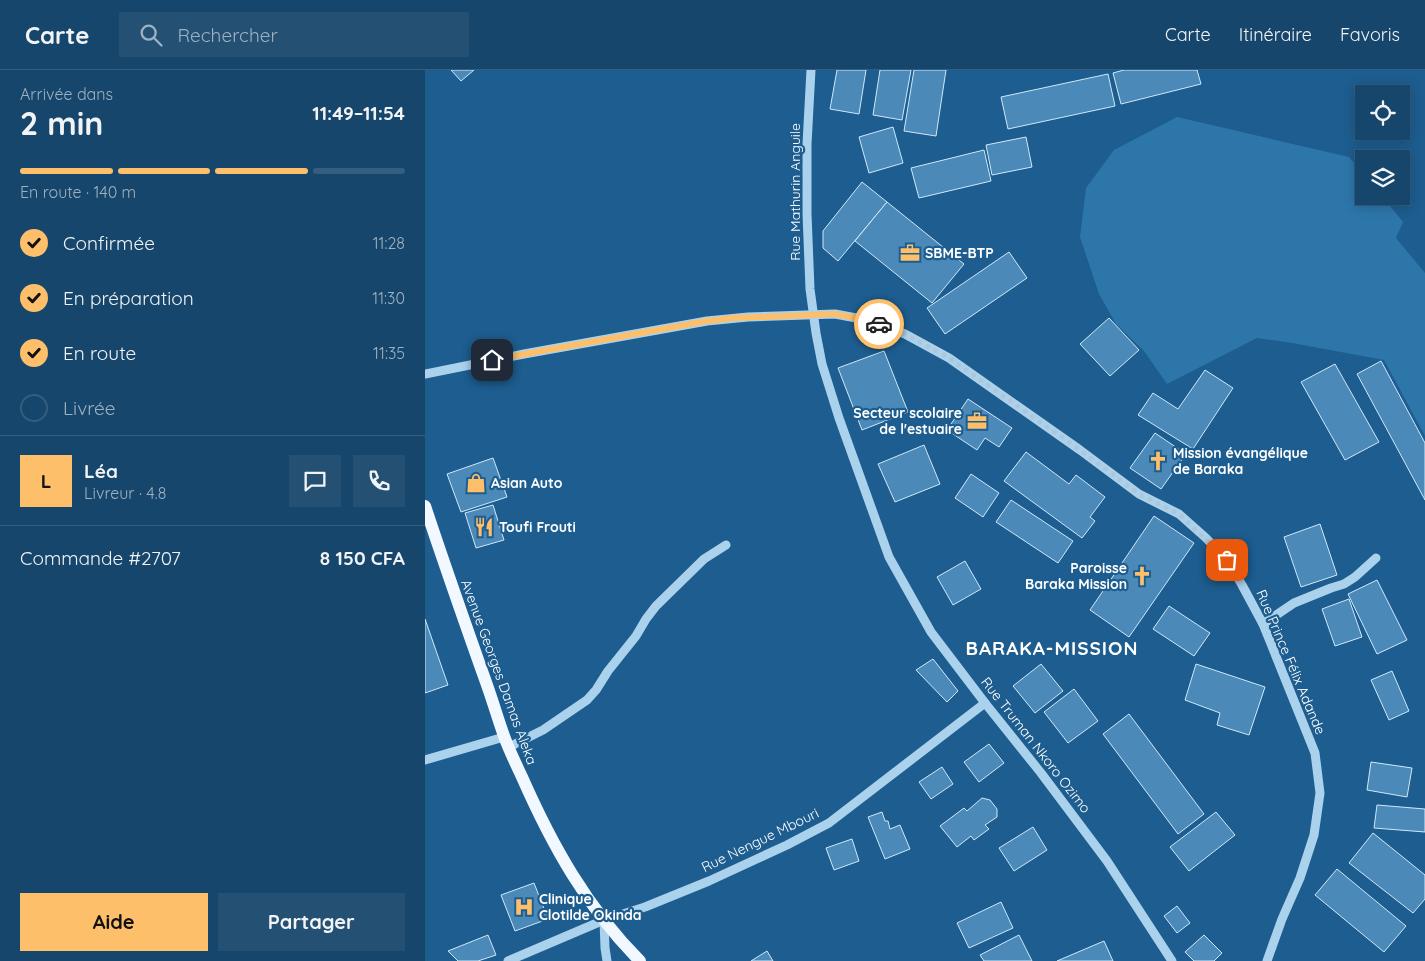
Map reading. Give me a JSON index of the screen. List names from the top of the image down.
{
  "streets": {
    "main road": ["Avenue Georges Damas Aleka"],
    "street": [
      "Rue Mathurin Anguile",
      "Rue Prince Félix Adande",
      "Rue Truman Nkoro Ozimo",
      "Rue Nengue Mbouri"
    ]
  },
  "crossings": [
    ["Rue Mathurin Anguile", "Rue Prince Félix Adande"],
    ["Rue Mathurin Anguile", "Rue Truman Nkoro Ozimo"],
    ["Rue Prince Félix Adande", "Rue Truman Nkoro Ozimo"],
    ["Avenue Georges Damas Aleka", "Rue Nengue Mbouri"],
    ["Rue Truman Nkoro Ozimo", "Rue Nengue Mbouri"]
  ],
  "districts": ["BARAKA-MISSION"],
  "places": {
    "office": ["SBME-BTP", "Secteur scolaire de l'estuaire"],
    "church": ["Mission évangélique de Baraka", "Paroisse Baraka Mission"],
    "shop": ["Asian Auto"],
    "restaurant": ["Toufi Frouti"],
    "hospital": ["Clinique Clotilde Okinda"]
  },
  "page": {
    "header": "Carte",
    "search": "Rechercher",
    "nav": ["Carte", "Itinéraire", "Favoris"],
    "heading": ["2 min", "Arrivée dans", "11:49–11:54"],
    "panel": [
      "Léa",
      "Livreur · 4.8",
      "Commande #2707",
      "8 150 CFA"
    ],
    "bar": "En route · 140 m",
    "list": [
      ["Confirmée", "11:28"],
      ["En préparation", "11:30"],
      ["En route", "11:35"],
      "Livrée"
    ],
    "round": "L",
    "buttons": ["Aide", "Partager"]
  }
}
